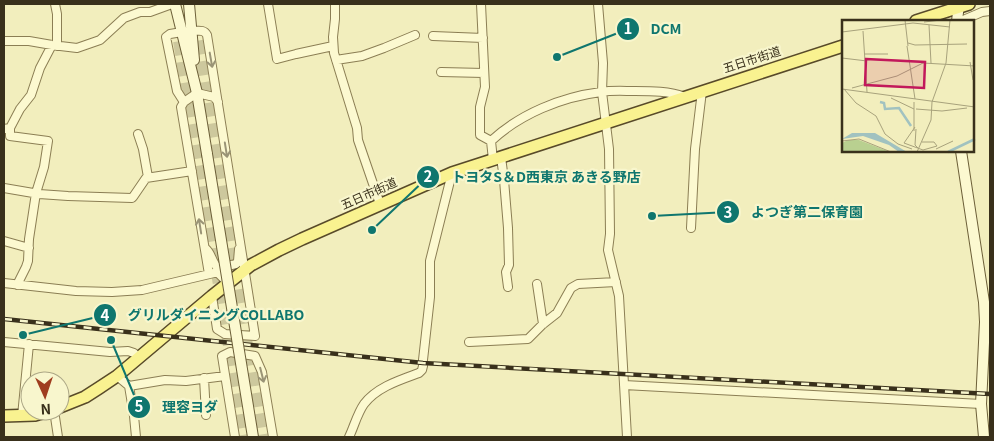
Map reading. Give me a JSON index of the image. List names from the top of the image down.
{
  "streets": {
    "main road": ["五日市街道"]
  },
  "places": [
    "DCM",
    "よつぎ第二保育園",
    "トヨタS＆D西東京 あきる野店",
    "グリルダイニングCOLLABO",
    "理容ヨダ"
  ],
  "north": "bottom"
}
